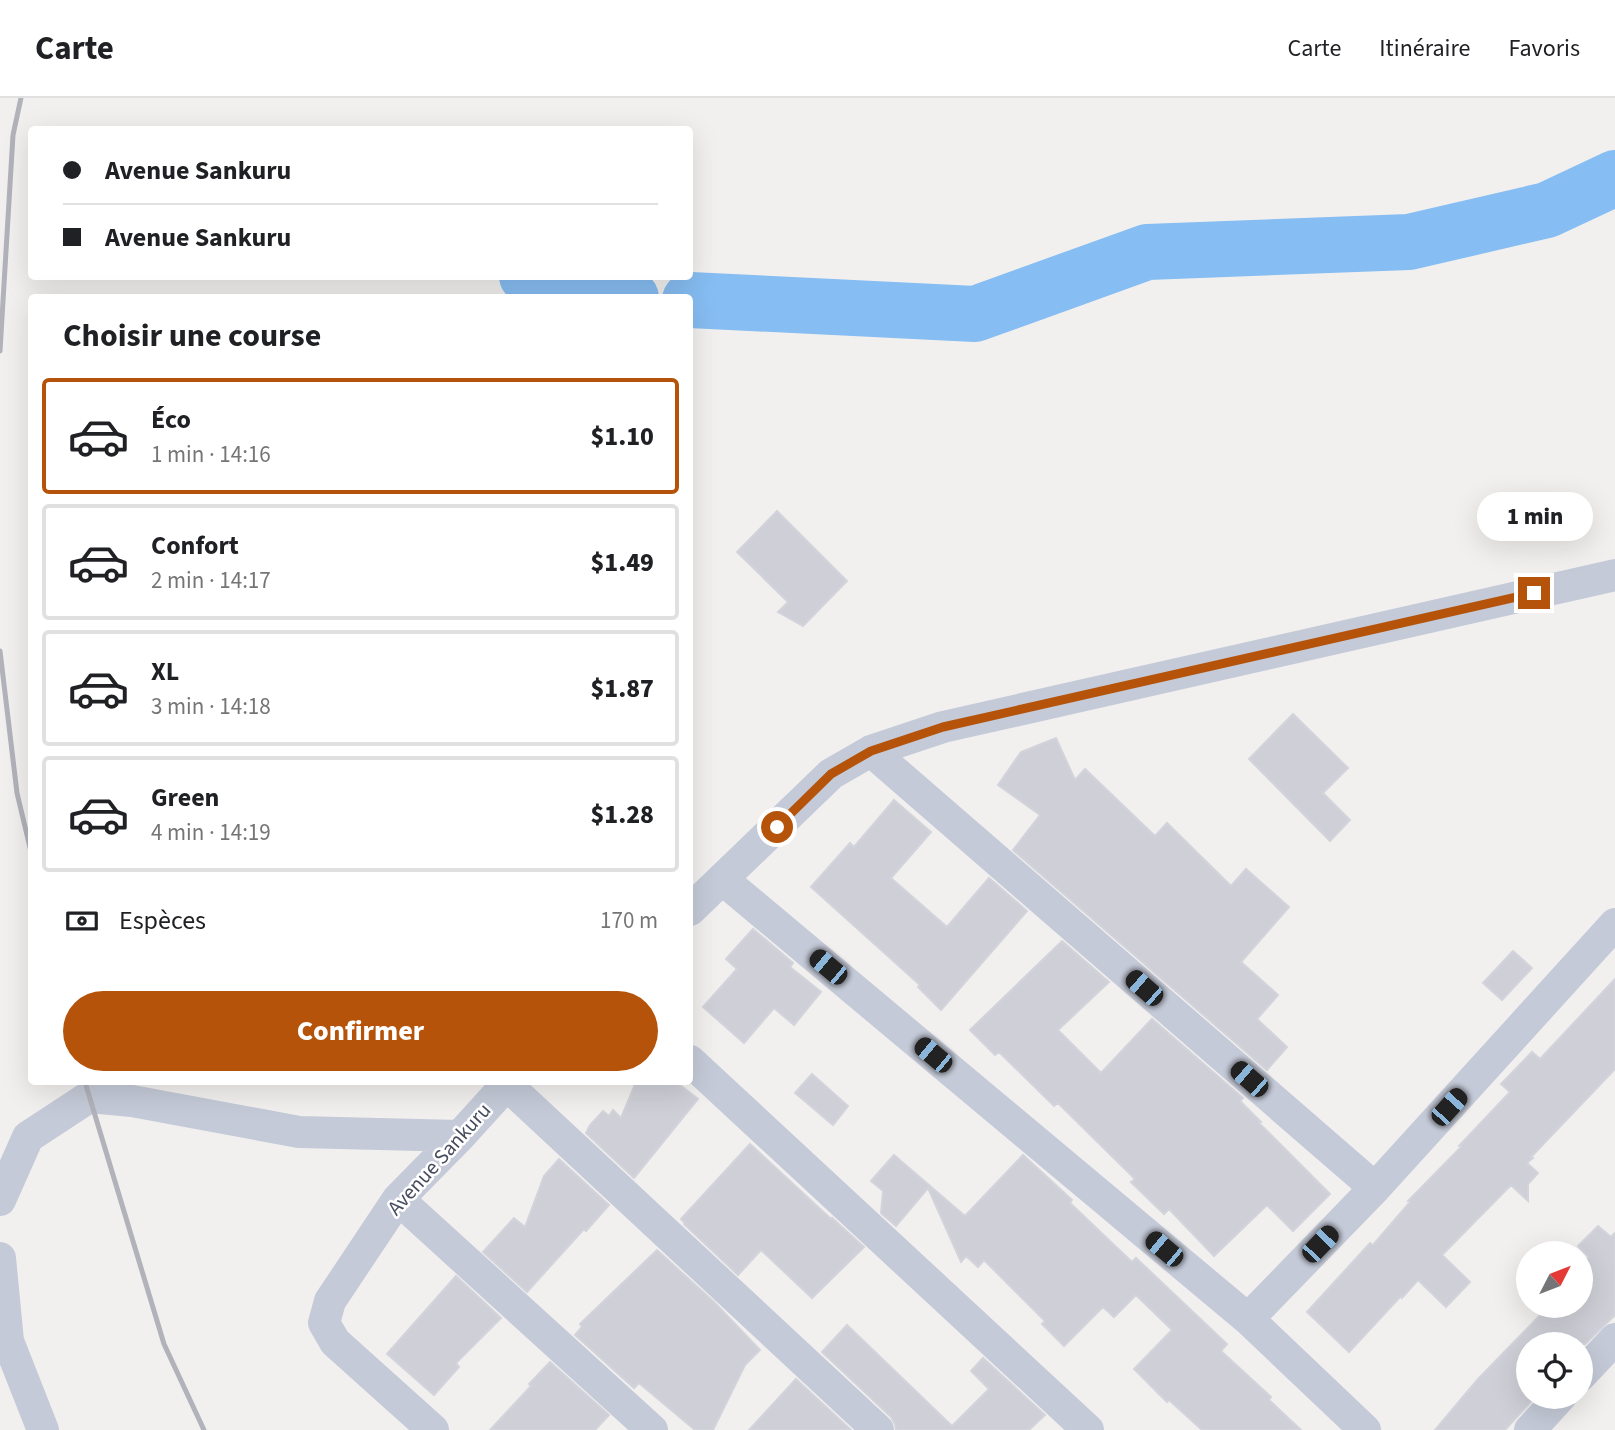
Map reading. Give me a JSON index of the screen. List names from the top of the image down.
{
  "streets": {
    "street": ["Avenue Sankuru"]
  },
  "north": "top right",
  "page": {
    "header": "Carte",
    "nav": ["Carte", "Itinéraire", "Favoris"],
    "banner": ["Avenue Sankuru", "Avenue Sankuru"],
    "heading": "Choisir une course",
    "list": [
      {
        "name": "Éco",
        "note": "1 min · 14:16",
        "value": "$1.10"
      },
      {
        "name": "Confort",
        "note": "2 min · 14:17",
        "value": "$1.49"
      },
      {
        "name": "XL",
        "note": "3 min · 14:18",
        "value": "$1.87"
      },
      {
        "name": "Green",
        "note": "4 min · 14:19",
        "value": "$1.28"
      }
    ],
    "bubble": "1 min",
    "pay": ["Espèces", "170 m"],
    "buttons": "Confirmer"
  }
}
